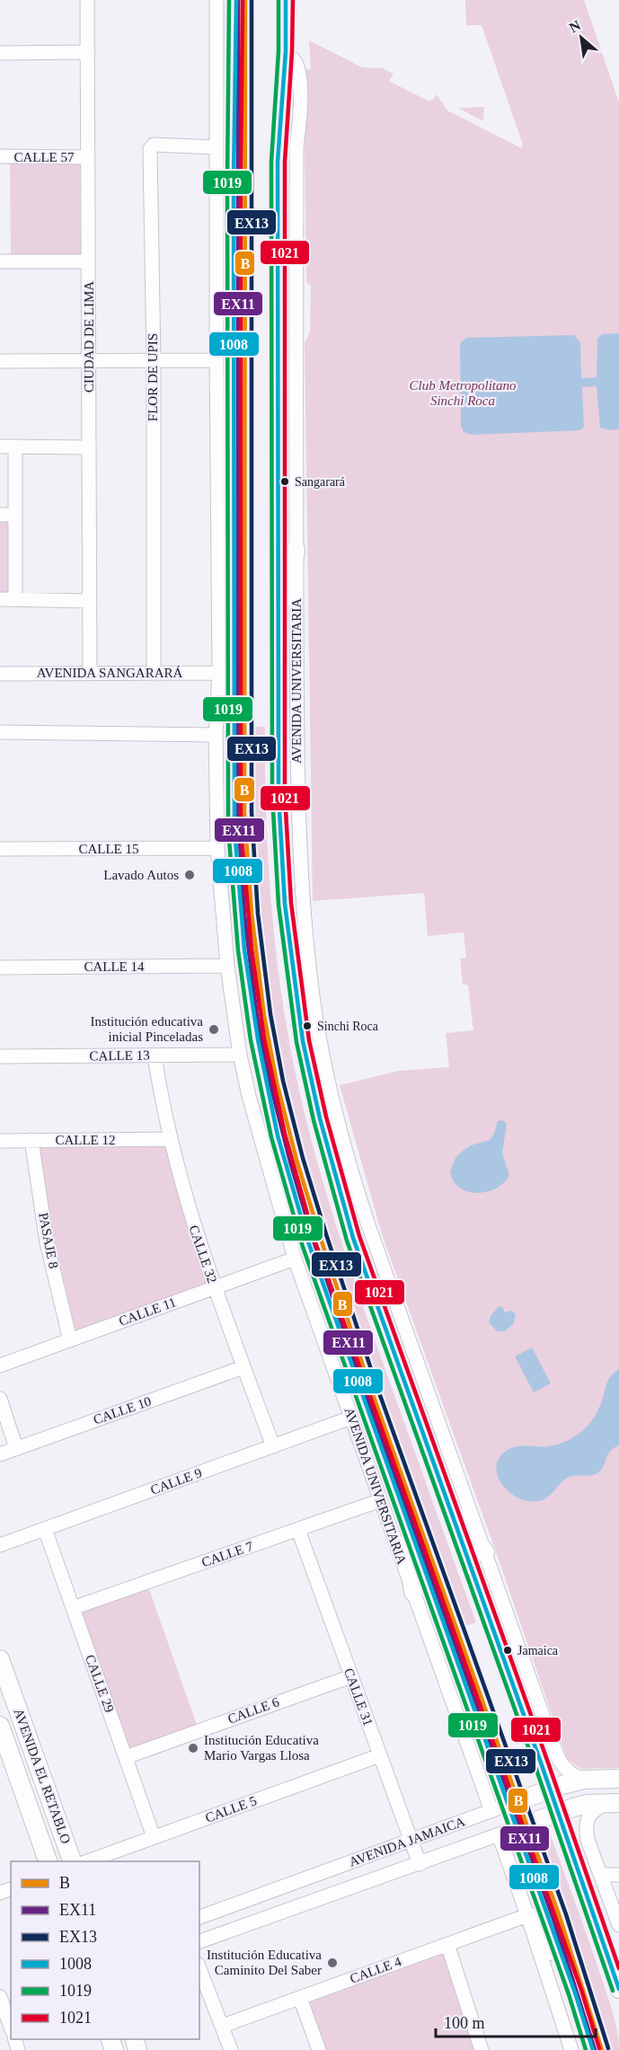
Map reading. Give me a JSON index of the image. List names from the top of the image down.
{
  "streets": {
    "main road": ["AVENIDA UNIVERSITARIA", "AVENIDA EL RETABLO", "AVENIDA JAMAICA"],
    "street": [
      "CALLE 57",
      "CIUDAD DE LIMA",
      "FLOR DE UPIS",
      "AVENIDA SANGARARÁ",
      "CALLE 15",
      "CALLE 14",
      "CALLE 13",
      "CALLE 12",
      "PASAJE 8",
      "CALLE 32",
      "CALLE 11",
      "CALLE 10",
      "CALLE 9",
      "CALLE 7",
      "CALLE 29",
      "CALLE 31",
      "CALLE 6",
      "CALLE 5",
      "CALLE 4"
    ]
  },
  "crossings": [
    ["CALLE 57", "CIUDAD DE LIMA"],
    ["CIUDAD DE LIMA", "AVENIDA SANGARARÁ"],
    ["FLOR DE UPIS", "AVENIDA SANGARARÁ"],
    ["FLOR DE UPIS", "AVENIDA UNIVERSITARIA"],
    ["AVENIDA SANGARARÁ", "AVENIDA UNIVERSITARIA"],
    ["AVENIDA UNIVERSITARIA", "CALLE 15"],
    ["AVENIDA UNIVERSITARIA", "CALLE 14"],
    ["AVENIDA UNIVERSITARIA", "CALLE 13"],
    ["AVENIDA UNIVERSITARIA", "CALLE 11"],
    ["AVENIDA UNIVERSITARIA", "CALLE 9"],
    ["AVENIDA UNIVERSITARIA", "CALLE 7"],
    ["AVENIDA UNIVERSITARIA", "AVENIDA JAMAICA"],
    ["CALLE 13", "CALLE 32"],
    ["CALLE 12", "PASAJE 8"],
    ["CALLE 12", "CALLE 32"],
    ["PASAJE 8", "CALLE 11"],
    ["CALLE 32", "CALLE 11"],
    ["CALLE 32", "CALLE 10"],
    ["CALLE 32", "CALLE 9"],
    ["CALLE 9", "CALLE 29"],
    ["CALLE 7", "CALLE 29"],
    ["CALLE 7", "CALLE 31"],
    ["CALLE 29", "CALLE 6"],
    ["CALLE 29", "CALLE 5"],
    ["CALLE 31", "CALLE 6"],
    ["CALLE 31", "CALLE 5"],
    ["CALLE 31", "AVENIDA JAMAICA"]
  ],
  "parks": ["Club Metropolitano Sinchi Roca"],
  "places": [
    "Sangarará",
    "Lavado Autos",
    "Sinchi Roca",
    "Institución educativa inicial Pinceladas",
    "Jamaica",
    "Institución Educativa Mario Vargas Llosa",
    "Institución Educativa Caminito Del Saber"
  ],
  "lines": [
    "transit line B",
    "transit line EX11",
    "transit line EX13",
    "transit line 1008",
    "transit line 1019",
    "transit line 1021"
  ],
  "legend": [
    "B",
    "EX11",
    "EX13",
    "1008",
    "1019",
    "1021"
  ],
  "scale_bar": "100 m",
  "north": "top left"
}
